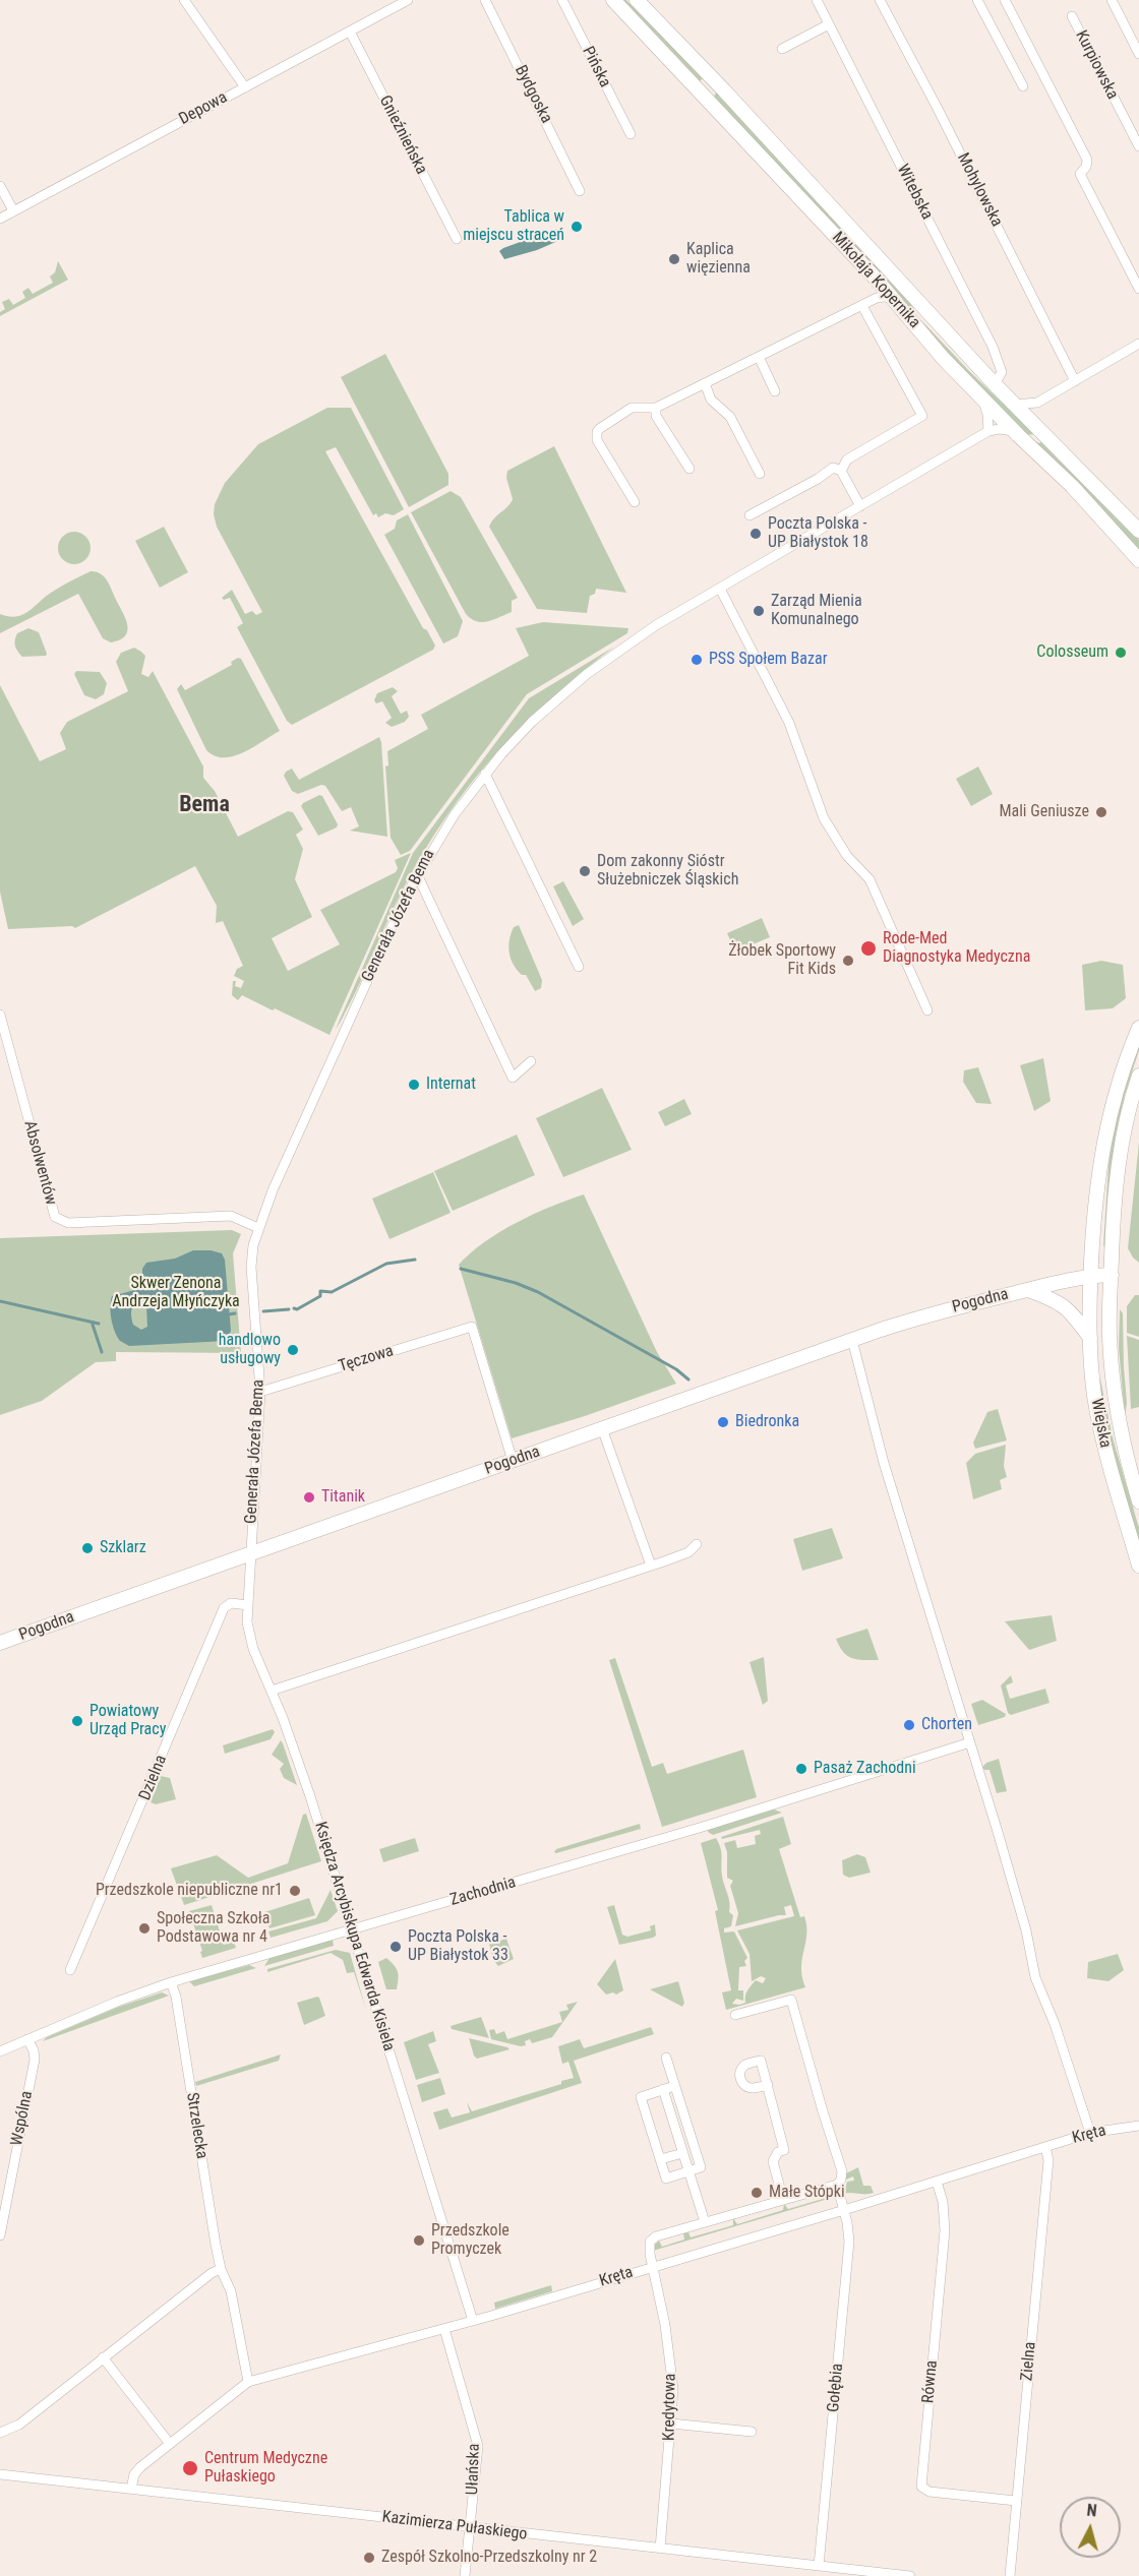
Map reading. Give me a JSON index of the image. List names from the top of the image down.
{
  "streets": {
    "main road": ["Mikołaja Kopernika", "Pogodna", "Wiejska"],
    "street": [
      "Kurpiowska",
      "Pińska",
      "Bydgoska",
      "Depowa",
      "Gnieźnieńska",
      "Mohylowska",
      "Witebska",
      "Generała Józefa Bema",
      "Absolwentów",
      "Tęczowa",
      "Dzielna",
      "Zachodnia",
      "Księdza Arcybiskupa Edwarda Kisiela",
      "Wspólna",
      "Strzelecka",
      "Kręta",
      "Zielna",
      "Równa",
      "Gołębia",
      "Kredytowa",
      "Ułańska",
      "Kazimierza Pułaskiego"
    ]
  },
  "crossings": [
    ["Depowa", "Gnieźnieńska"],
    ["Witebska", "Mikołaja Kopernika"],
    ["Generała Józefa Bema", "Absolwentów"],
    ["Generała Józefa Bema", "Pogodna"],
    ["Generała Józefa Bema", "Tęczowa"],
    ["Generała Józefa Bema", "Księdza Arcybiskupa Edwarda Kisiela"],
    ["Pogodna", "Tęczowa"],
    ["Pogodna", "Wiejska"],
    ["Pogodna", "Księdza Arcybiskupa Edwarda Kisiela"],
    ["Dzielna", "Księdza Arcybiskupa Edwarda Kisiela"],
    ["Zachodnia", "Księdza Arcybiskupa Edwarda Kisiela"],
    ["Zachodnia", "Wspólna"],
    ["Zachodnia", "Strzelecka"],
    ["Księdza Arcybiskupa Edwarda Kisiela", "Kręta"],
    ["Strzelecka", "Kręta"],
    ["Kręta", "Zielna"],
    ["Kręta", "Równa"],
    ["Kręta", "Gołębia"],
    ["Kręta", "Kredytowa"],
    ["Kręta", "Ułańska"],
    ["Kręta", "Kazimierza Pułaskiego"],
    ["Zielna", "Równa"],
    ["Gołębia", "Kazimierza Pułaskiego"],
    ["Kredytowa", "Kazimierza Pułaskiego"],
    ["Ułańska", "Kazimierza Pułaskiego"]
  ],
  "districts": ["Bema"],
  "parks": ["Skwer Zenona Andrzeja Młyńczyka"],
  "places": [
    "Tablica w miejscu straceń",
    "Kaplica więzienna",
    "Poczta Polska - UP Białystok 18",
    "Zarząd Mienia Komunalnego",
    "Colosseum",
    "PSS Społem Bazar",
    "Mali Geniusze",
    "Dom zakonny Sióstr Służebniczek Śląskich",
    "Rode-Med Diagnostyka Medyczna",
    "Żłobek Sportowy Fit Kids",
    "Internat",
    "handlowo usługowy",
    "Biedronka",
    "Titanik",
    "Szklarz",
    "Powiatowy Urząd Pracy",
    "Chorten",
    "Pasaż Zachodni",
    "Przedszkole niepubliczne nr1",
    "Społeczna Szkoła Podstawowa nr 4",
    "Poczta Polska - UP Białystok 33",
    "Małe Stópki",
    "Przedszkole Promyczek",
    "Centrum Medyczne Pułaskiego",
    "Zespół Szkolno-Przedszkolny nr 2"
  ],
  "north": "top"
}
